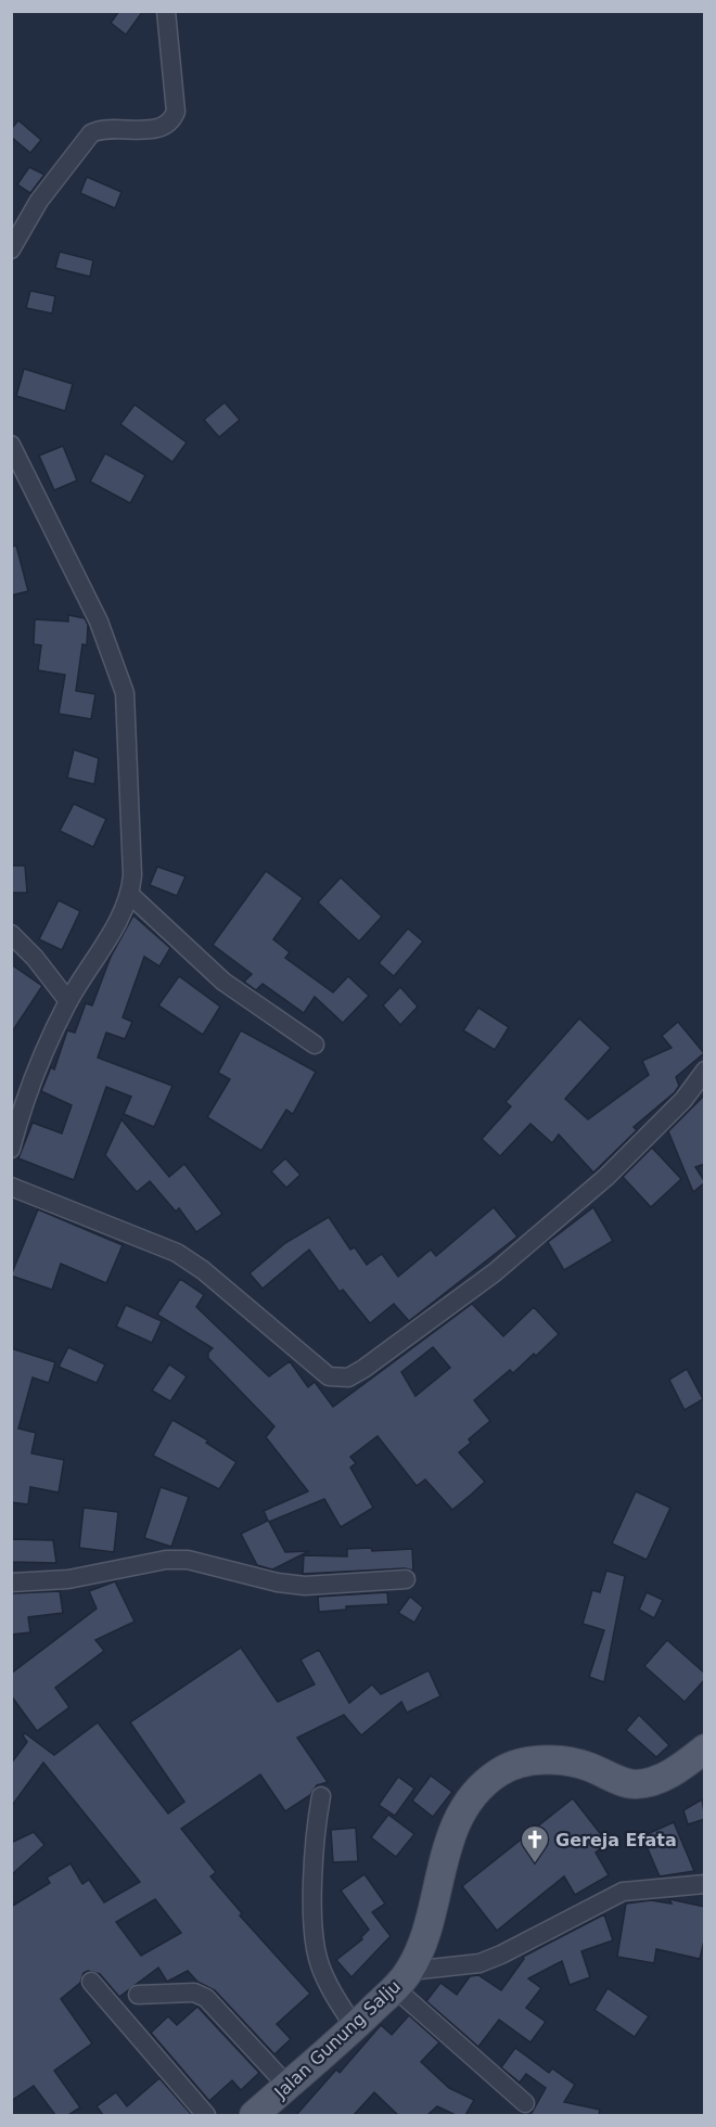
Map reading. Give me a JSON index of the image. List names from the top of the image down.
{
  "streets": {
    "main road": ["Jalan Gunung Salju"]
  },
  "places": {
    "church": ["Gereja Efata"]
  }
}
